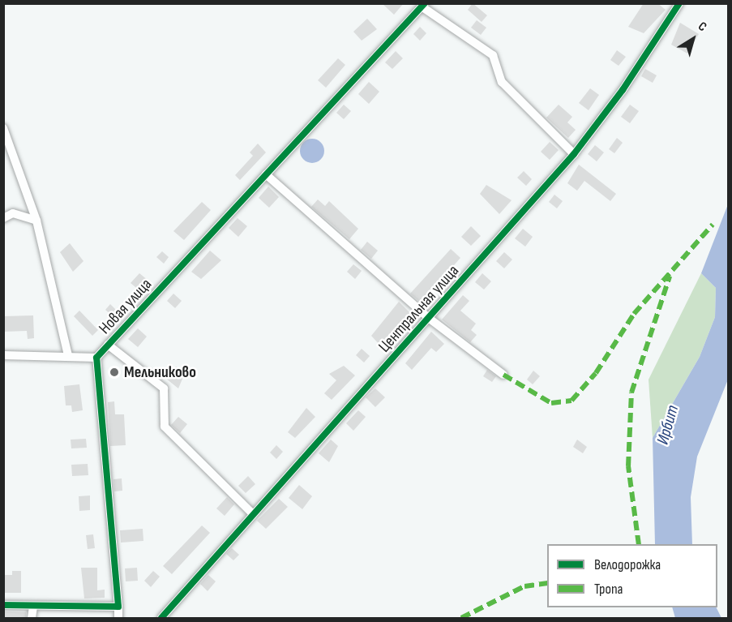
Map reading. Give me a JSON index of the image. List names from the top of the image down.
{
  "streets": {
    "street": ["Новая улица", "Центральная улица"]
  },
  "water": ["Ирбит"],
  "places": ["Мельниково"],
  "legend": ["Велодорожка", "Тропа"],
  "north": "top right"
}
